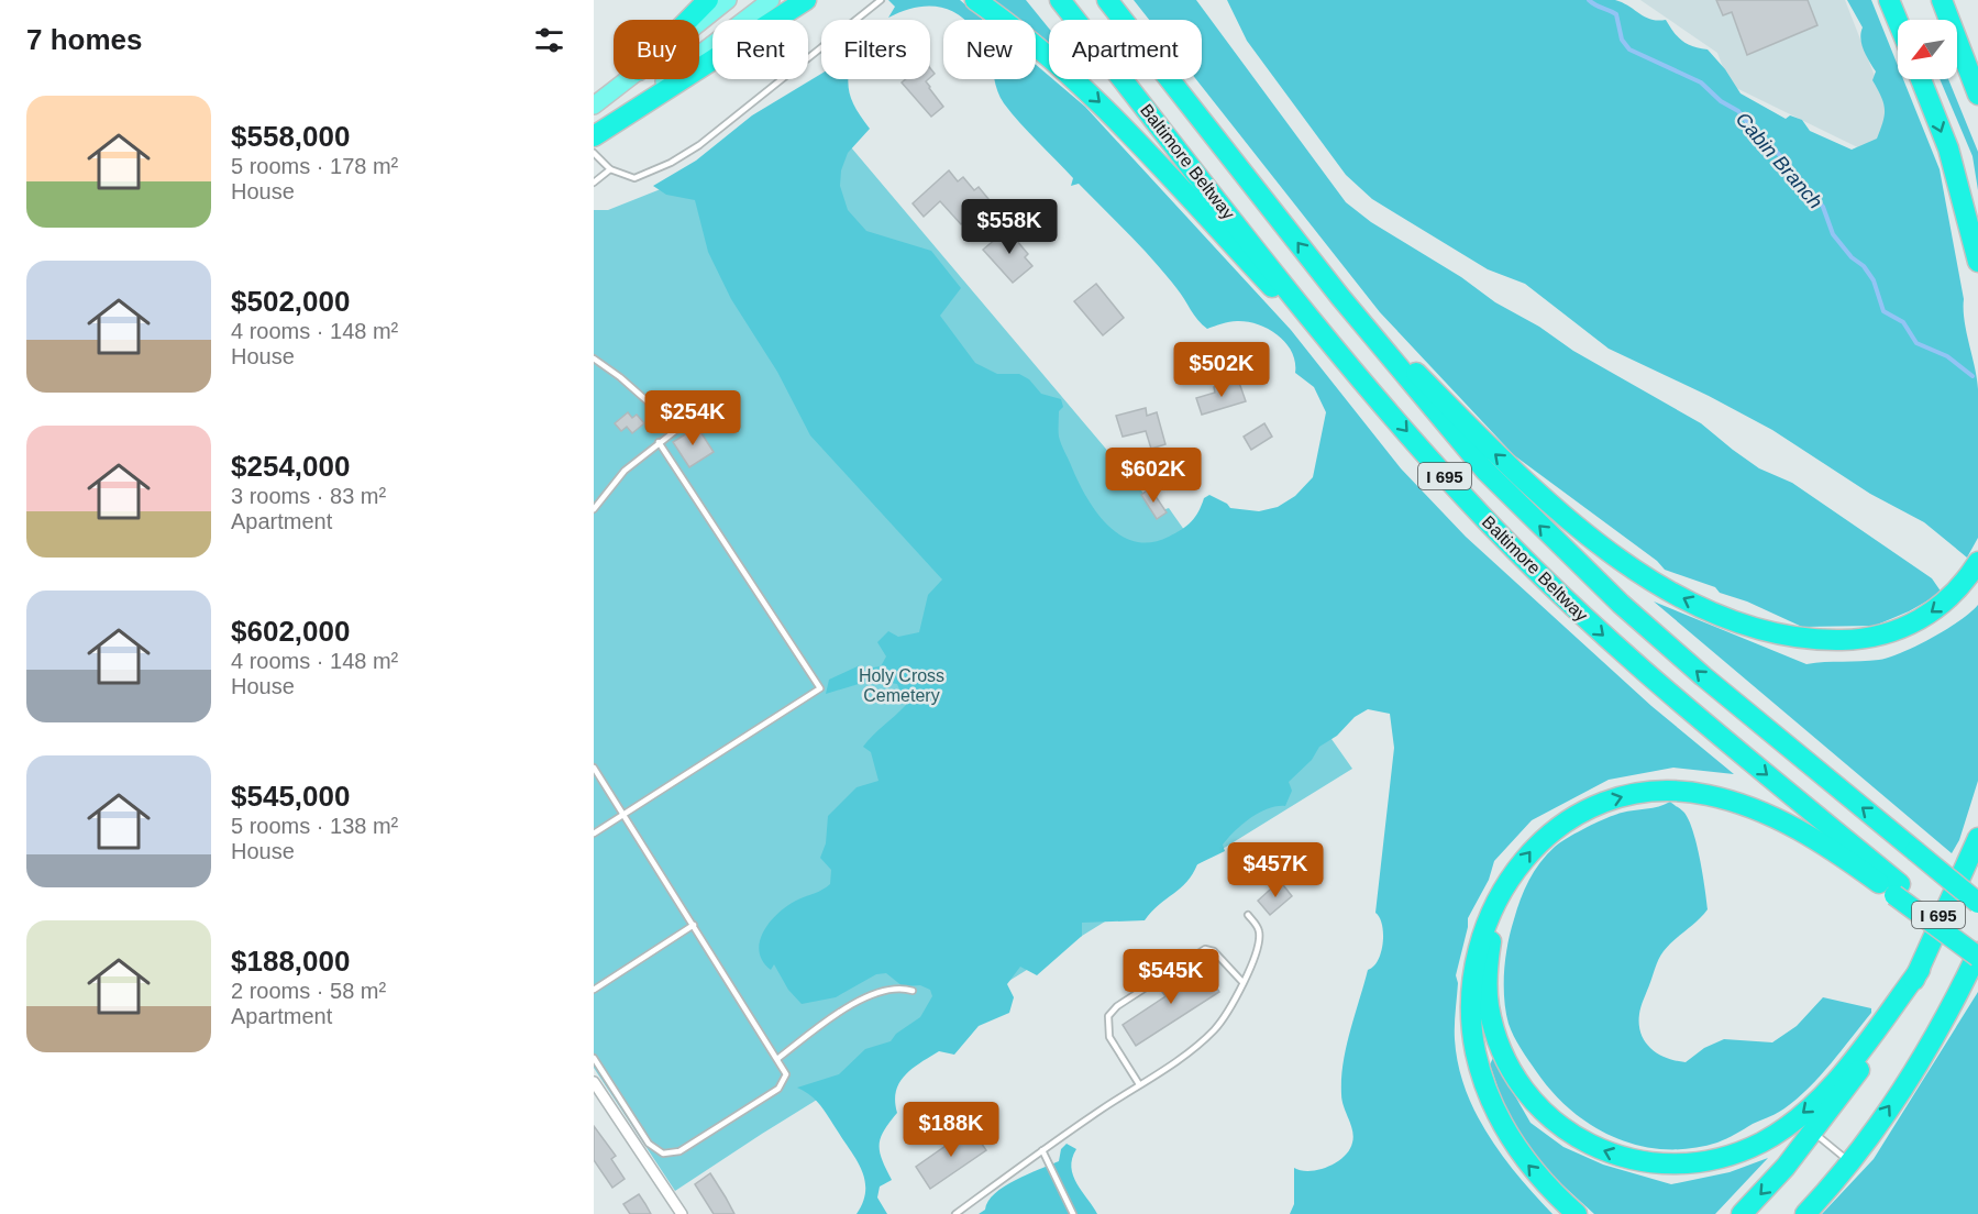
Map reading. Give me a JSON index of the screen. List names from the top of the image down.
{
  "streets": {
    "highway": ["Baltimore Beltway", "I 695"]
  },
  "water": ["Cabin Branch"],
  "parks": ["Holy Cross Cemetery"],
  "north": "bottom left",
  "page": {
    "heading": "7 homes",
    "chip": [
      "Buy",
      "Rent",
      "Filters",
      "New",
      "Apartment"
    ],
    "list": [
      {
        "name": "$558,000",
        "note": "5 rooms · 178 m² · House"
      },
      {
        "name": "$502,000",
        "note": "4 rooms · 148 m² · House"
      },
      {
        "name": "$254,000",
        "note": "3 rooms · 83 m² · Apartment"
      },
      {
        "name": "$602,000",
        "note": "4 rooms · 148 m² · House"
      },
      {
        "name": "$545,000",
        "note": "5 rooms · 138 m² · House"
      },
      {
        "name": "$188,000",
        "note": "2 rooms · 58 m² · Apartment"
      }
    ],
    "price": [
      "$558K",
      "$502K",
      "$254K",
      "$602K",
      "$457K",
      "$545K",
      "$188K"
    ]
  }
}
